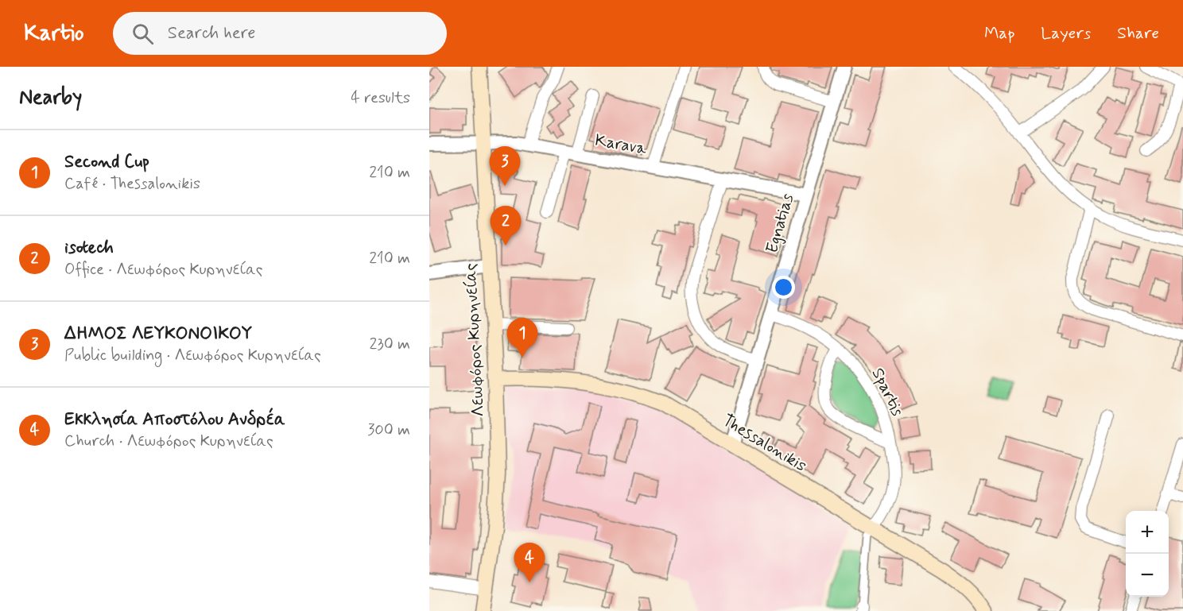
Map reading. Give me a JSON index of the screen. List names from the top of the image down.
{
  "streets": {
    "main road": ["Λεωφόρος Κυρηνείας", "Thessalonikis"],
    "street": ["Karava", "Egnatias", "Spartis"]
  },
  "crossings": [
    ["Karava", "Egnatias"],
    ["Karava", "Λεωφόρος Κυρηνείας"],
    ["Egnatias", "Spartis"],
    ["Egnatias", "Thessalonikis"],
    ["Λεωφόρος Κυρηνείας", "Thessalonikis"],
    ["Spartis", "Thessalonikis"]
  ],
  "page": {
    "header": "Kartio",
    "search": "Search here",
    "nav": ["Map", "Layers", "Share"],
    "heading": ["Nearby", "4 results"],
    "list": [
      {
        "mark": "1",
        "name": "Second Cup",
        "note": "Café · Thessalonikis",
        "value": "210 m"
      },
      {
        "mark": "2",
        "name": "isotech",
        "note": "Office · Λεωφόρος Κυρηνείας",
        "value": "210 m"
      },
      {
        "mark": "3",
        "name": "ΔΗΜΟΣ ΛΕΥΚΟΝΟΙΚΟΥ",
        "note": "Public building · Λεωφόρος Κυρηνείας",
        "value": "230 m"
      },
      {
        "mark": "4",
        "name": "Εκκλησία Αποστόλου Ανδρέα",
        "note": "Church · Λεωφόρος Κυρηνείας",
        "value": "300 m"
      }
    ],
    "pins": [
      "3",
      "2",
      "1",
      "4"
    ],
    "map_buttons": ["+", "−"]
  }
}
